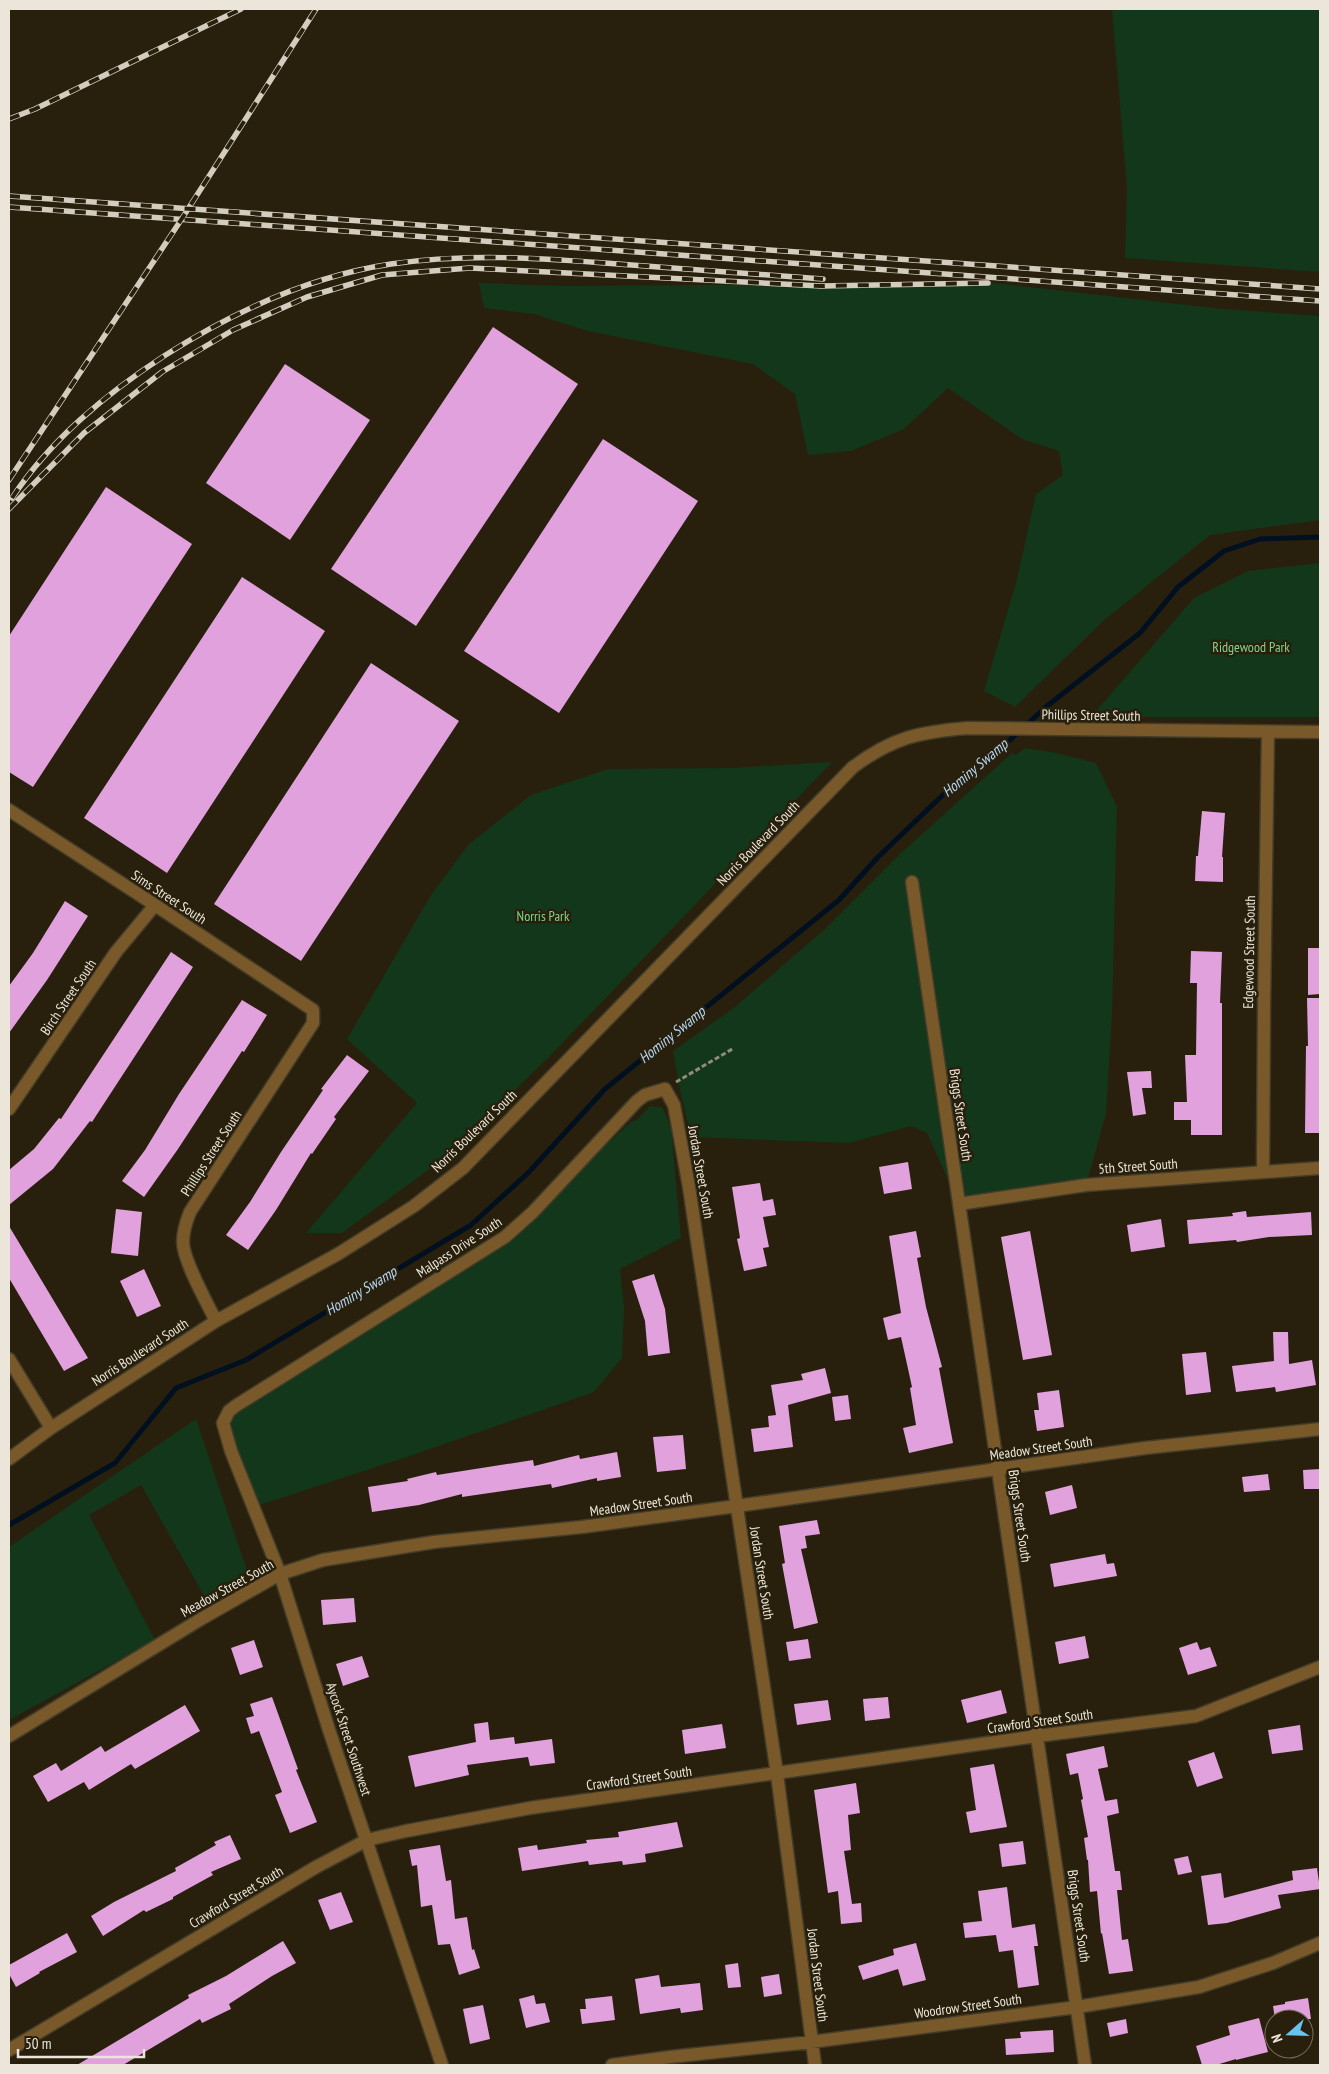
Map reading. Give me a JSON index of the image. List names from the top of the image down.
{
  "streets": {
    "street": [
      "Phillips Street South",
      "Norris Boulevard South",
      "Sims Street South",
      "Edgewood Street South",
      "Birch Street South",
      "Briggs Street South",
      "5th Street South",
      "Jordan Street South",
      "Malpass Drive South",
      "Meadow Street South",
      "Crawford Street South",
      "Aycock Street Southwest",
      "Woodrow Street South"
    ]
  },
  "crossings": [
    ["Phillips Street South", "Norris Boulevard South"],
    ["Phillips Street South", "Sims Street South"],
    ["Phillips Street South", "Edgewood Street South"],
    ["Sims Street South", "Birch Street South"],
    ["Edgewood Street South", "5th Street South"],
    ["Briggs Street South", "5th Street South"],
    ["Briggs Street South", "Meadow Street South"],
    ["Briggs Street South", "Crawford Street South"],
    ["Briggs Street South", "Woodrow Street South"],
    ["Jordan Street South", "Malpass Drive South"],
    ["Jordan Street South", "Meadow Street South"],
    ["Jordan Street South", "Crawford Street South"],
    ["Jordan Street South", "Woodrow Street South"],
    ["Malpass Drive South", "Aycock Street Southwest"],
    ["Meadow Street South", "Aycock Street Southwest"],
    ["Crawford Street South", "Aycock Street Southwest"]
  ],
  "water": ["Hominy Swamp"],
  "parks": ["Ridgewood Park", "Norris Park"],
  "scale_bar": "50 m",
  "north": "left"
}
